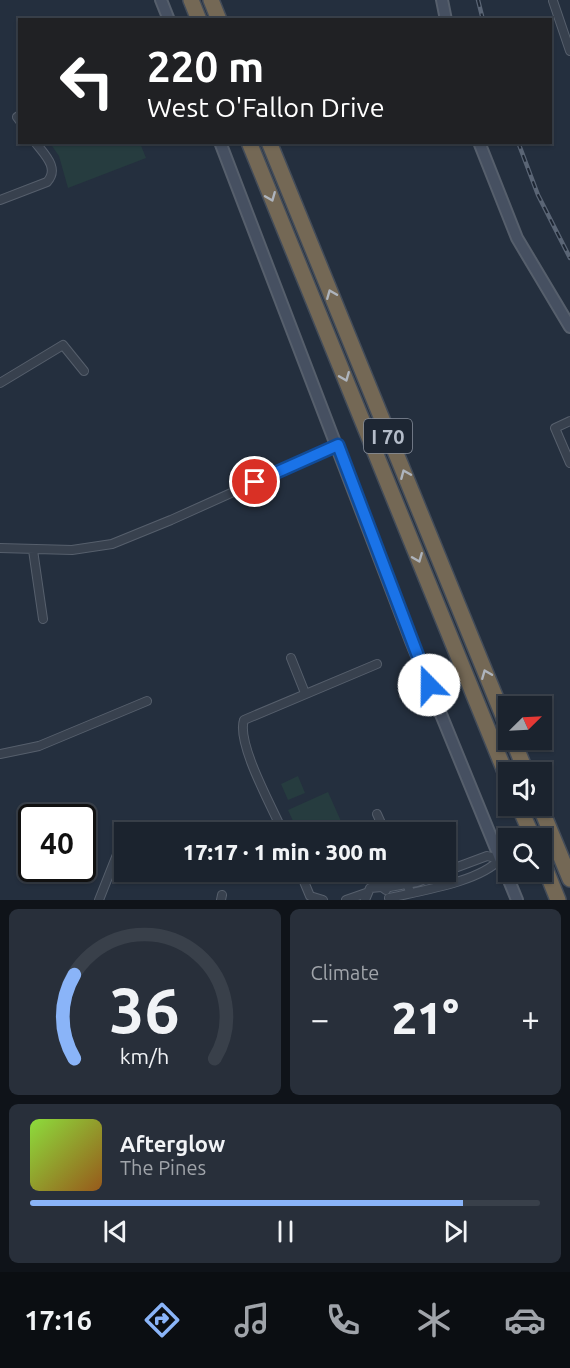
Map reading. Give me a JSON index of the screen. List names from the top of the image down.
{
  "streets": {
    "highway": ["I 70"]
  },
  "north": "top right",
  "page": {
    "turn": ["220 m", "West O'Fallon Drive"],
    "limit": "40",
    "trip": "17:17 · 1 min · 300 m",
    "tile": "Climate",
    "heat": ["−", "21°", "+"],
    "song": ["Afterglow", "The Pines"],
    "tabs": "17:16",
    "gauge": ["36", "km/h"]
  }
}
